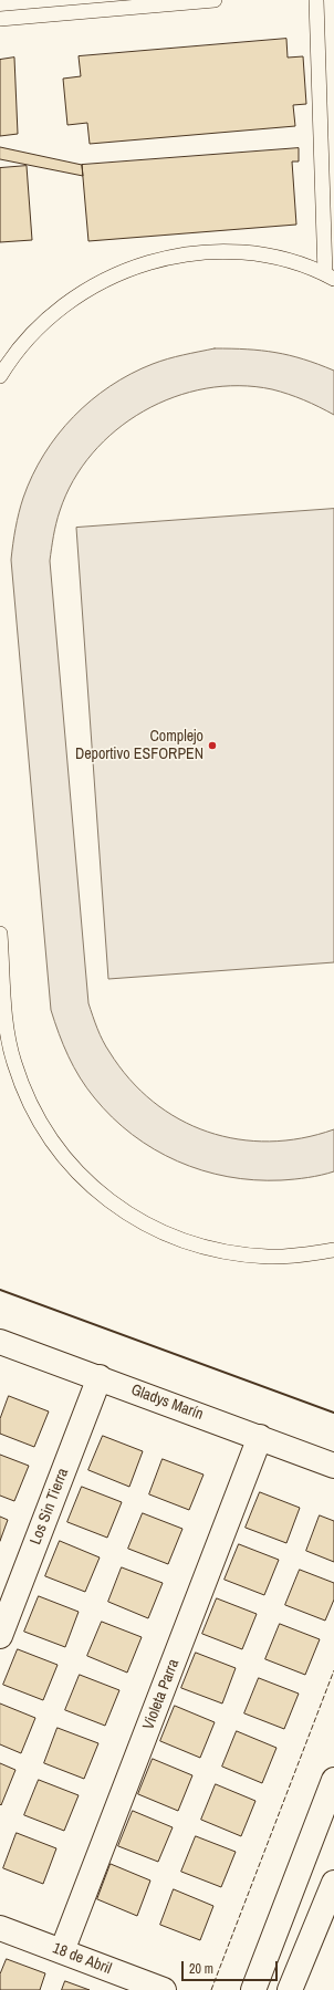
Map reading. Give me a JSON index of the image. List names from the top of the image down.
{
  "streets": {
    "street": [
      "Gladys Marín",
      "Los Sin Tierra",
      "Violeta Parra",
      "18 de Abril"
    ]
  },
  "crossings": [
    ["Gladys Marín", "Los Sin Tierra"],
    ["Gladys Marín", "Violeta Parra"],
    ["Violeta Parra", "18 de Abril"]
  ],
  "places": ["Complejo Deportivo ESFORPEN"],
  "scale_bar": "20 m"
}
